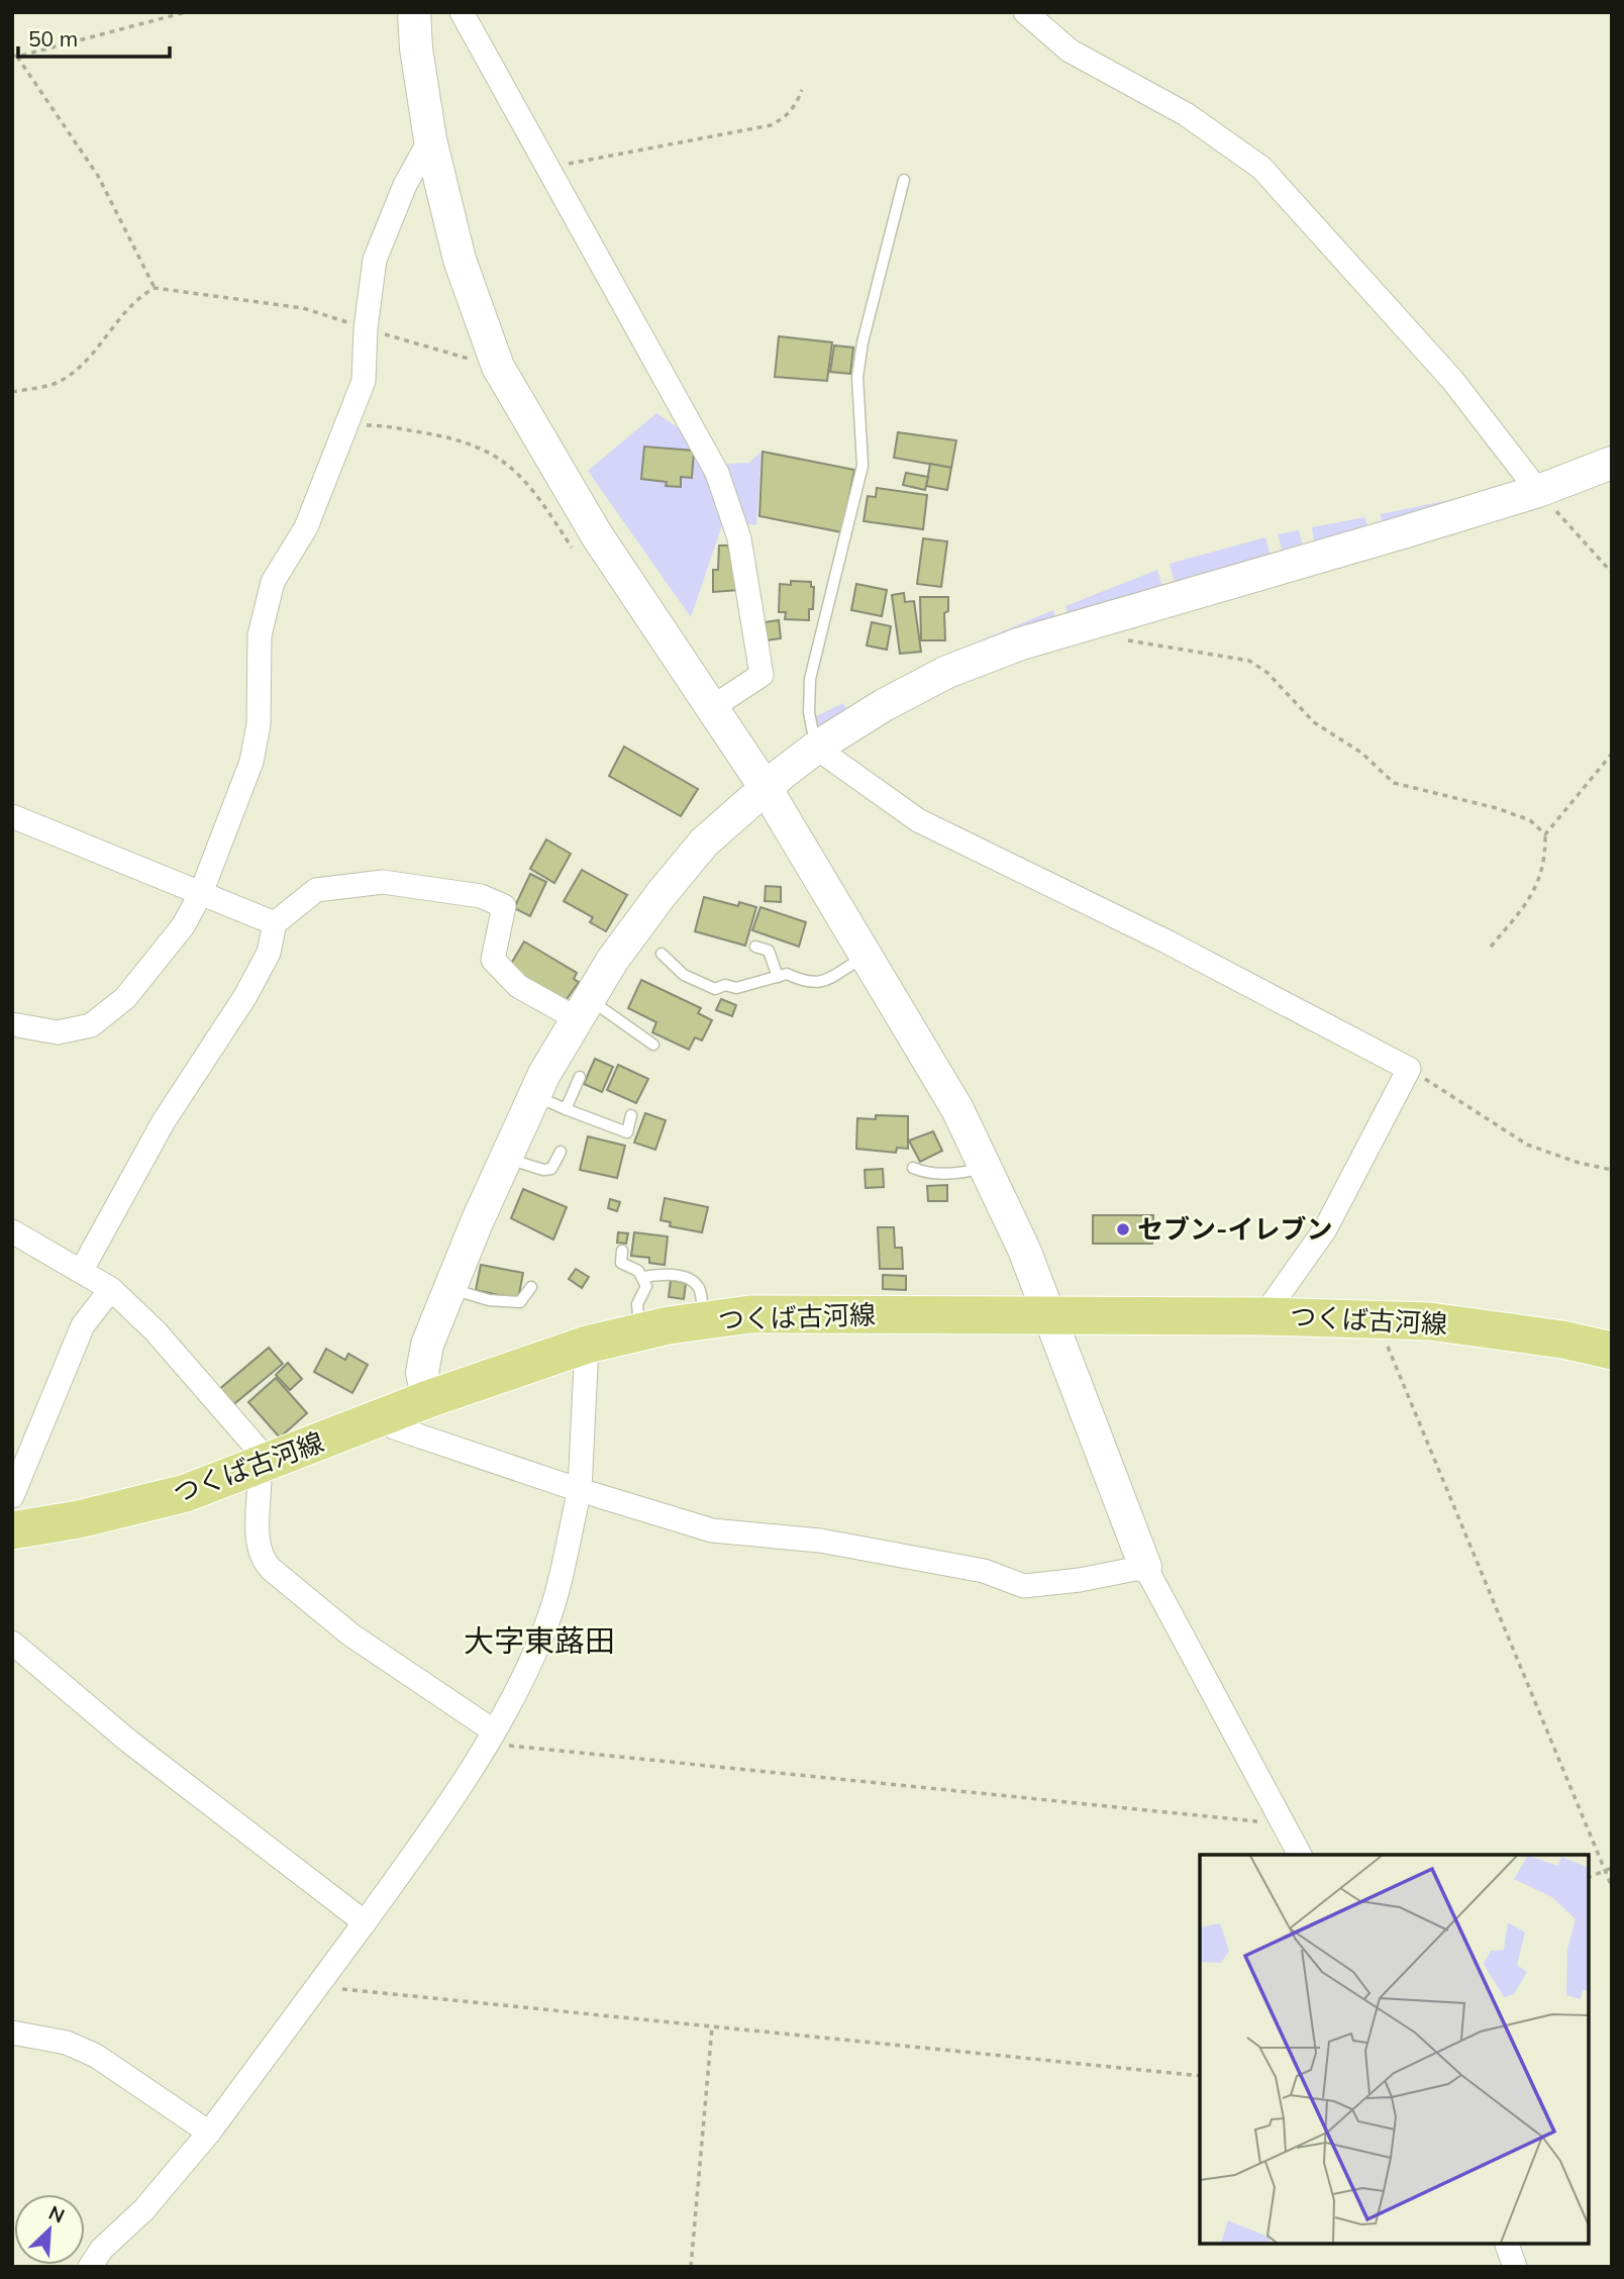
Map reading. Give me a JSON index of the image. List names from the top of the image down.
{
  "streets": {
    "main road": ["つくば古河線"]
  },
  "districts": ["大字東蕗田"],
  "places": ["セブン-イレブン"],
  "scale_bar": "50 m",
  "north": "top right"
}
